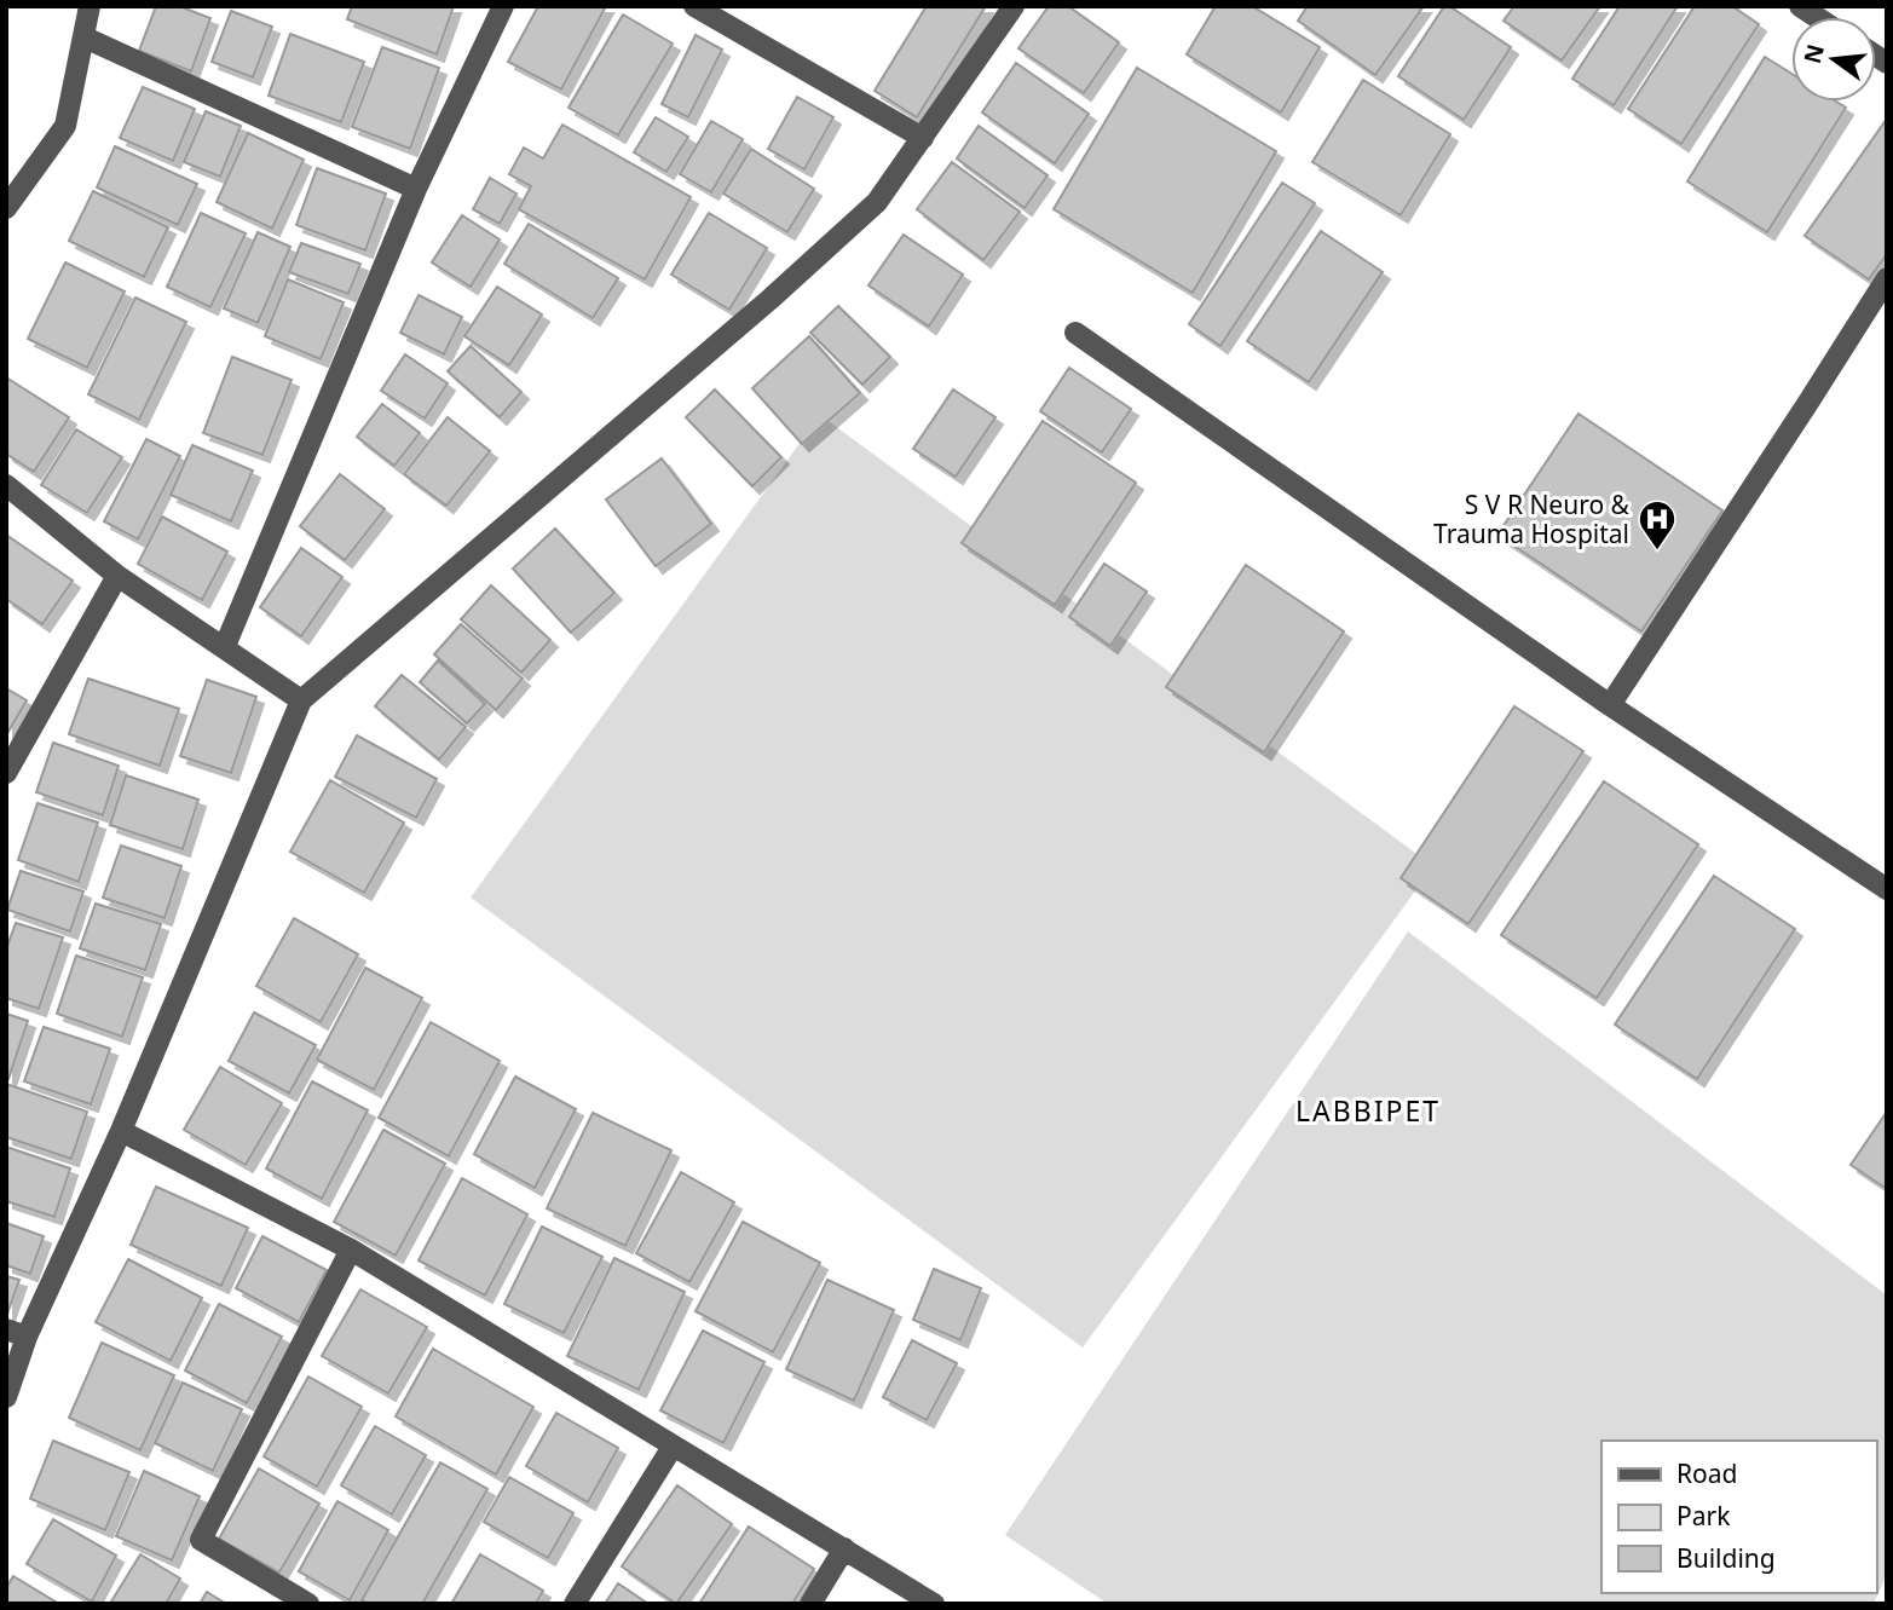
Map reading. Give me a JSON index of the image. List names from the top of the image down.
{
  "districts": ["LABBIPET"],
  "places": {
    "hospital": ["S V R Neuro & Trauma Hospital"]
  },
  "legend": ["Road", "Park", "Building"],
  "north": "left"
}
